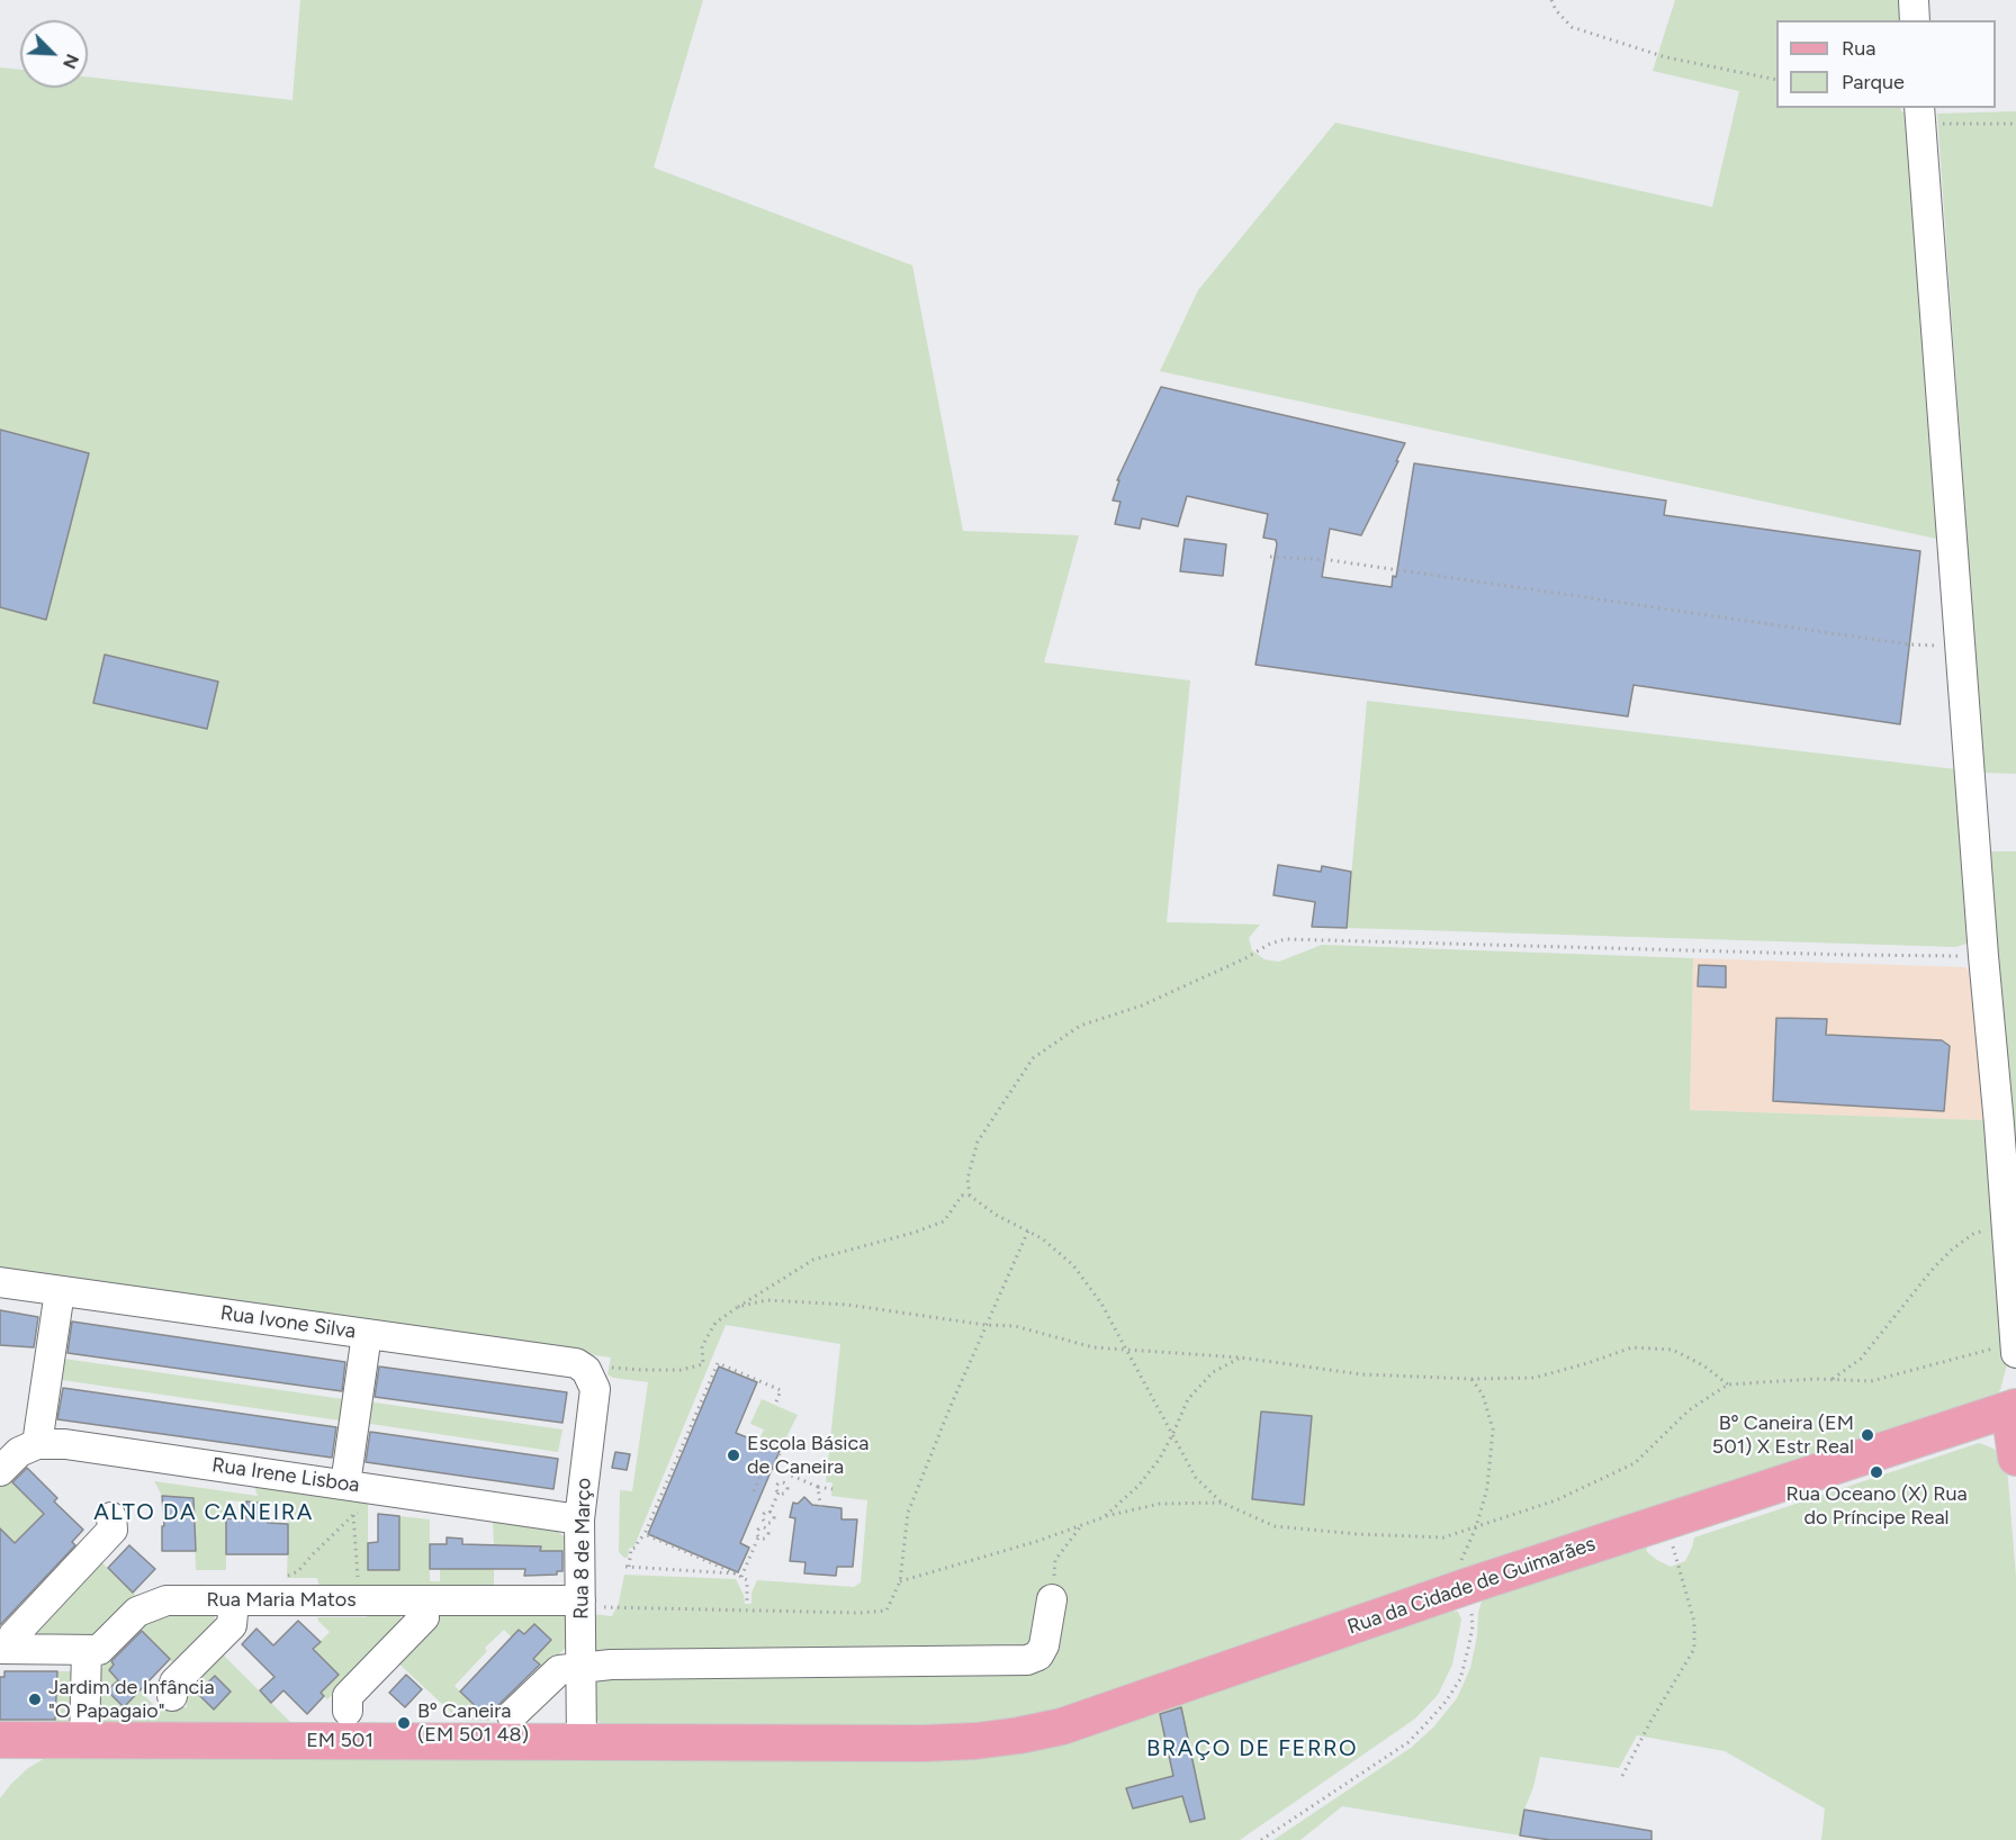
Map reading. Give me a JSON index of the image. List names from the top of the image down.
{
  "streets": {
    "main road": ["Rua da Cidade de Guimarães", "EM 501"],
    "street": [
      "Rua Ivone Silva",
      "Rua Irene Lisboa",
      "Rua 8 de Março",
      "Rua Maria Matos"
    ]
  },
  "crossings": [
    ["Rua Ivone Silva", "Rua 8 de Março"],
    ["Rua Irene Lisboa", "Rua 8 de Março"],
    ["Rua 8 de Março", "Rua Maria Matos"],
    ["Rua 8 de Março", "EM 501"],
    ["Rua da Cidade de Guimarães", "EM 501"]
  ],
  "districts": ["ALTO DA CANEIRA", "BRAÇO DE FERRO"],
  "places": [
    "Bº Caneira (EM 501) X Estr Real",
    "Escola Básica de Caneira",
    "Rua Oceano (X) Rua do Príncipe Real",
    "Jardim de Infância \"O Papagaio\"",
    "Bº Caneira (EM 501 48)"
  ],
  "legend": ["Rua", "Parque"],
  "north": "bottom right"
}
